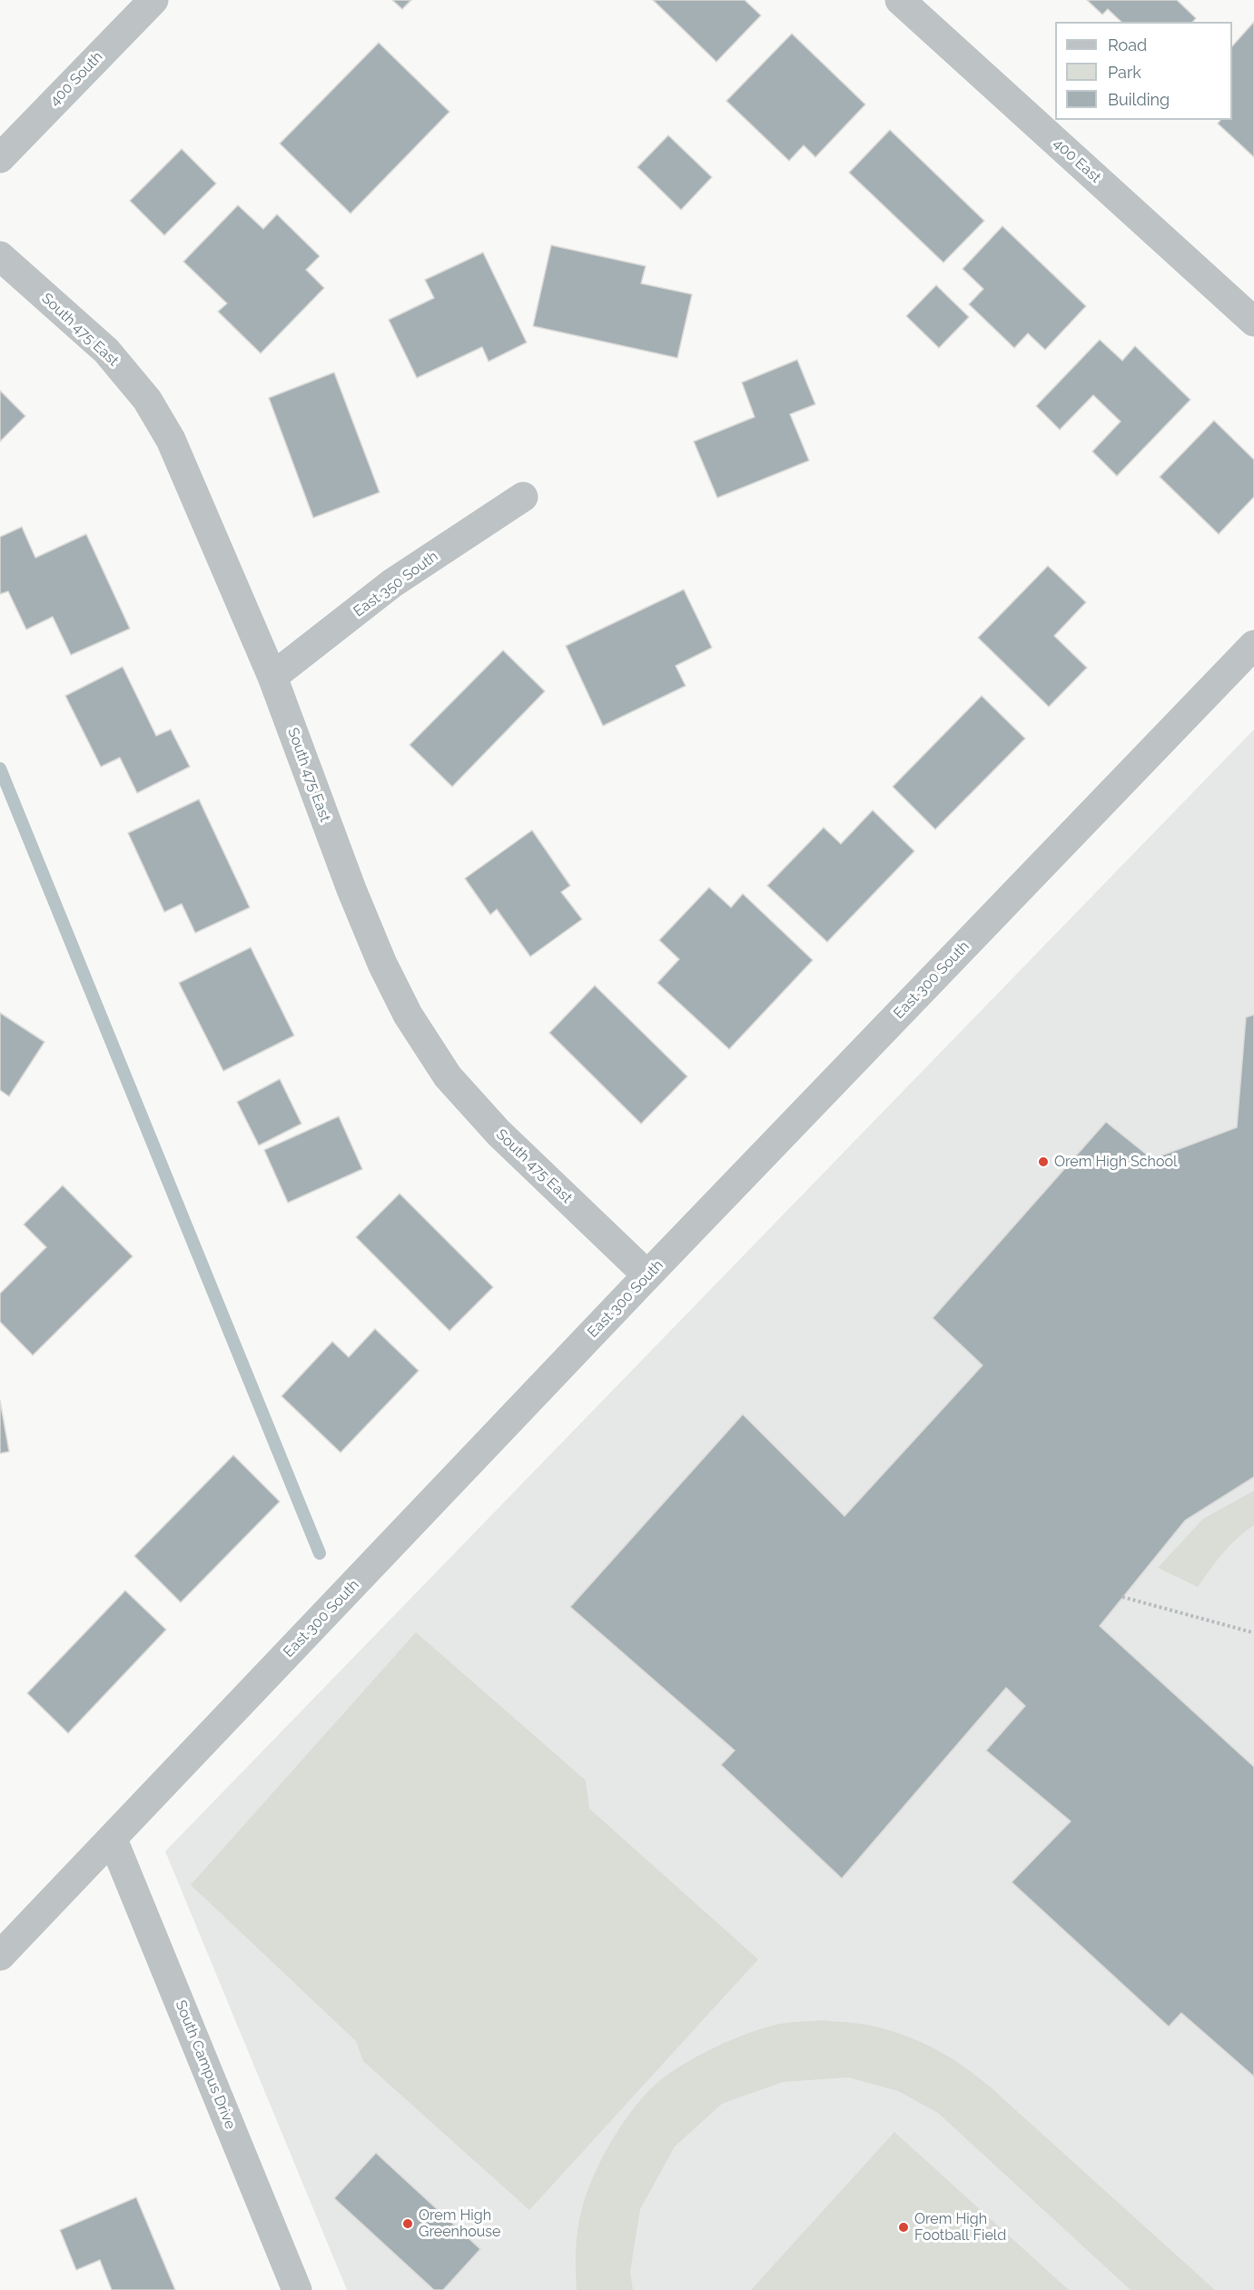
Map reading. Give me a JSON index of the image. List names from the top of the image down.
{
  "streets": {
    "street": [
      "400 South",
      "400 East",
      "South 475 East",
      "East 350 South",
      "East 300 South",
      "South Campus Drive"
    ]
  },
  "crossings": [
    ["South 475 East", "East 350 South"],
    ["South 475 East", "East 300 South"],
    ["East 300 South", "South Campus Drive"]
  ],
  "places": ["Orem High School", "Orem High Greenhouse", "Orem High Football Field"],
  "legend": ["Road", "Park", "Building"]
}
